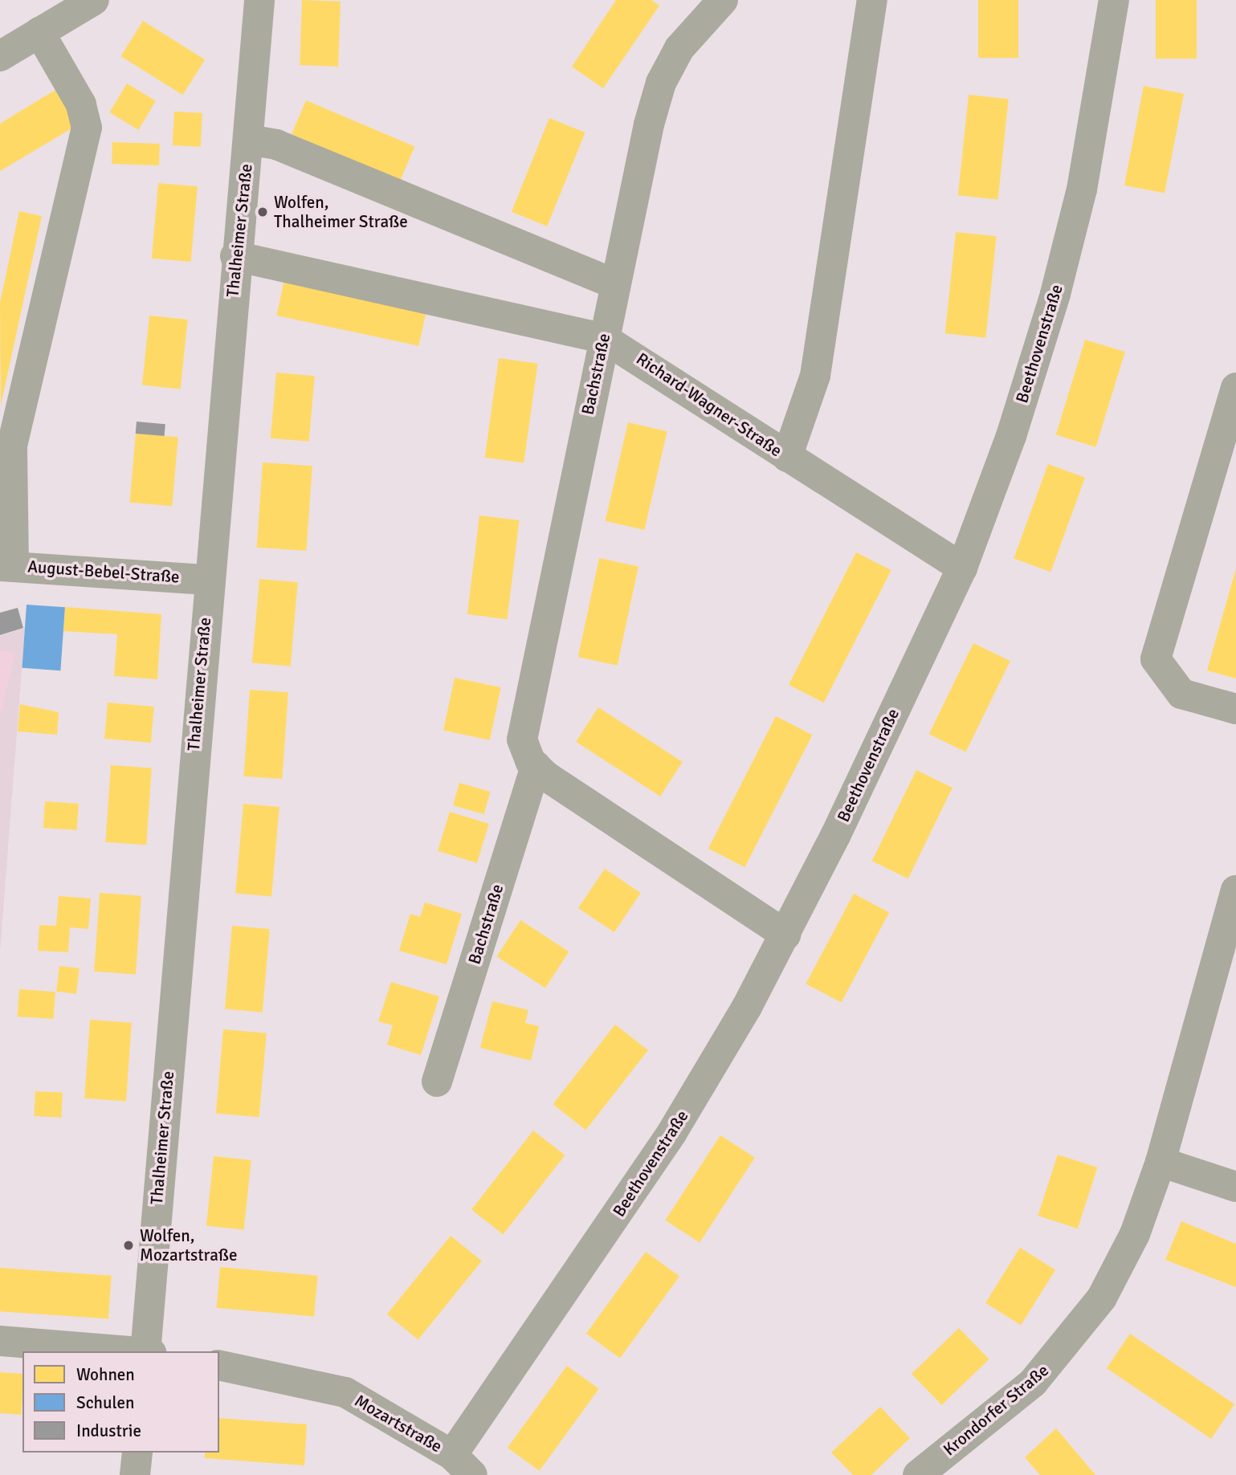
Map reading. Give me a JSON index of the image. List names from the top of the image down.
{
  "streets": {
    "street": [
      "Thalheimer Straße",
      "Beethovenstraße",
      "Bachstraße",
      "Richard-Wagner-Straße",
      "August-Bebel-Straße",
      "Krondorfer Straße",
      "Mozartstraße"
    ]
  },
  "crossings": [
    ["Thalheimer Straße", "Richard-Wagner-Straße"],
    ["Thalheimer Straße", "August-Bebel-Straße"],
    ["Beethovenstraße", "Bachstraße"],
    ["Beethovenstraße", "Richard-Wagner-Straße"],
    ["Beethovenstraße", "Mozartstraße"],
    ["Bachstraße", "Richard-Wagner-Straße"]
  ],
  "places": ["Wolfen, Thalheimer Straße", "Wolfen, Mozartstraße"],
  "legend": ["Wohnen", "Schulen", "Industrie"]
}
